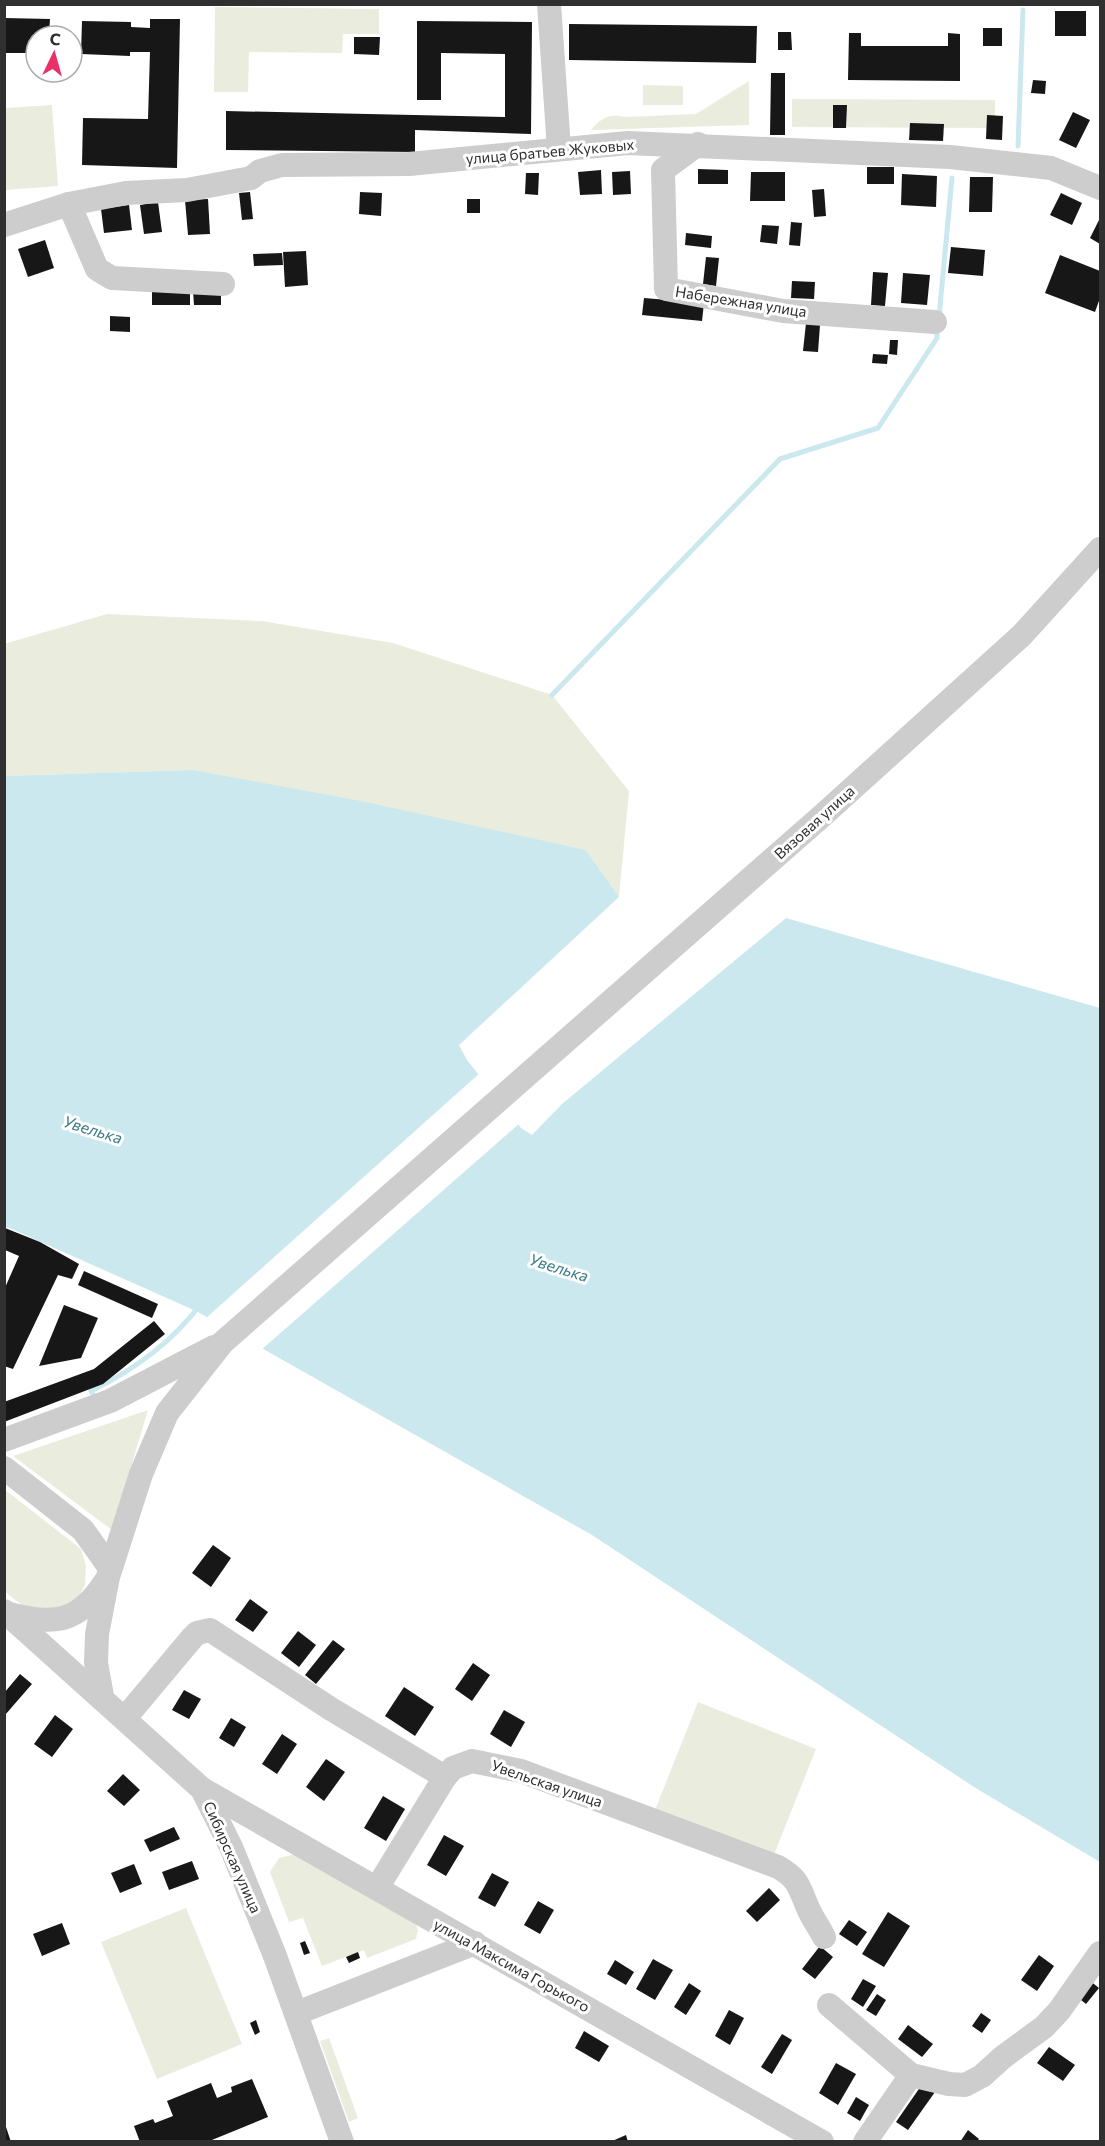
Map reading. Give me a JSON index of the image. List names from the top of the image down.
{
  "streets": {
    "street": [
      "улица братьев Жуковых",
      "Набережная улица",
      "Вязовая улица",
      "Увельская улица",
      "Сибирская улица",
      "улица Максима Горького"
    ]
  },
  "crossings": [
    ["Сибирская улица", "улица Максима Горького"]
  ],
  "water": ["Увелька"],
  "north": "top"
}
